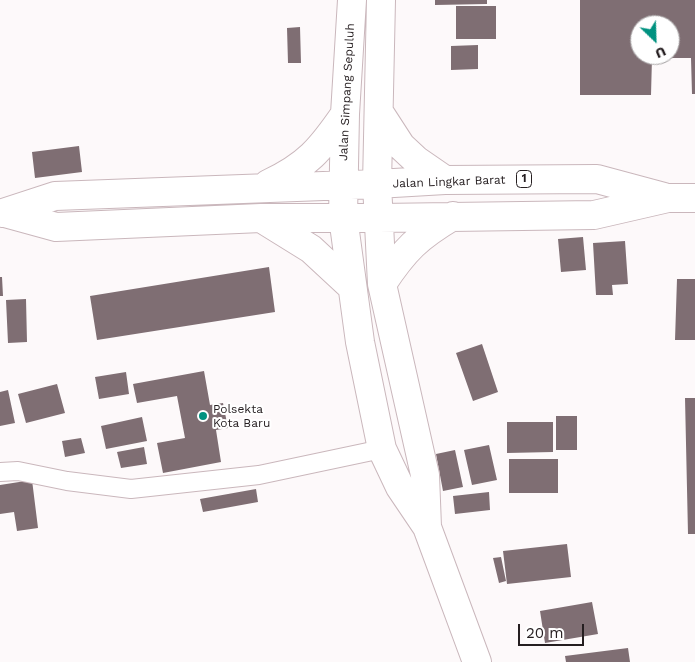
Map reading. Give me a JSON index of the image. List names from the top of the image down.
{
  "streets": {
    "highway": ["Jalan Simpang Sepuluh", "1", "Jalan Lingkar Barat"]
  },
  "crossings": [
    ["Jalan Simpang Sepuluh", "1"],
    ["1", "Jalan Lingkar Barat"]
  ],
  "places": ["Polsekta Kota Baru"],
  "scale_bar": "20 m",
  "north": "bottom right"
}
